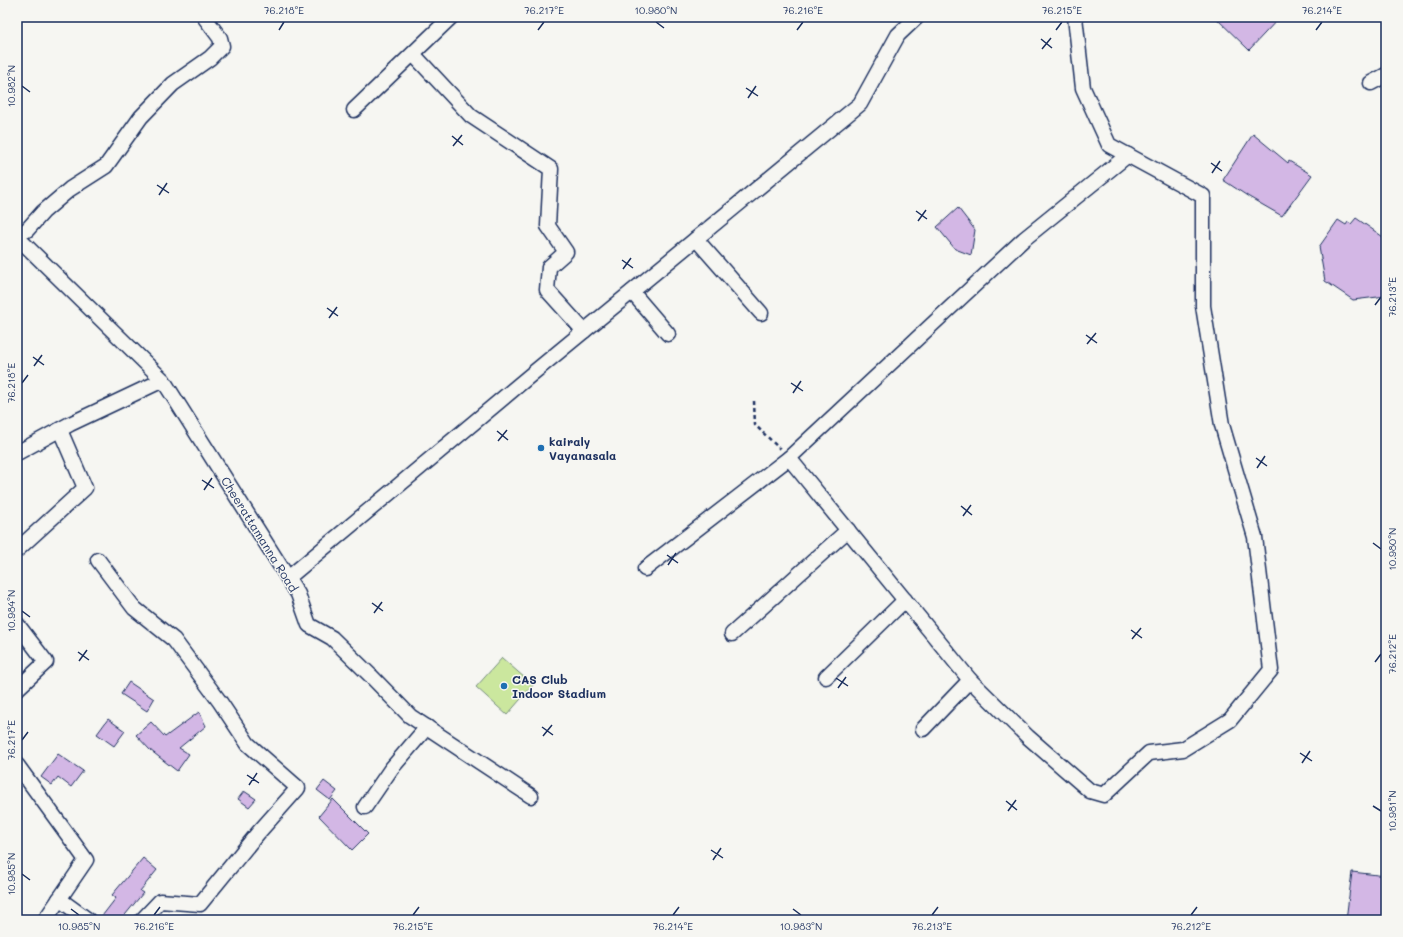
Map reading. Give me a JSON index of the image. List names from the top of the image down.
{
  "streets": {
    "street": ["Cheerattamanna Road"]
  },
  "places": ["kairaly Vayanasala", "CAS Club Indoor Stadium"],
  "coordinates": [
    "76.218°E",
    "76.217°E",
    "10.980°N",
    "76.216°E",
    "76.215°E",
    "76.214°E",
    "10.982°N",
    "76.213°E",
    "10.984°N",
    "76.212°E",
    "10.981°N",
    "10.985°N",
    "10.983°N"
  ]
}
